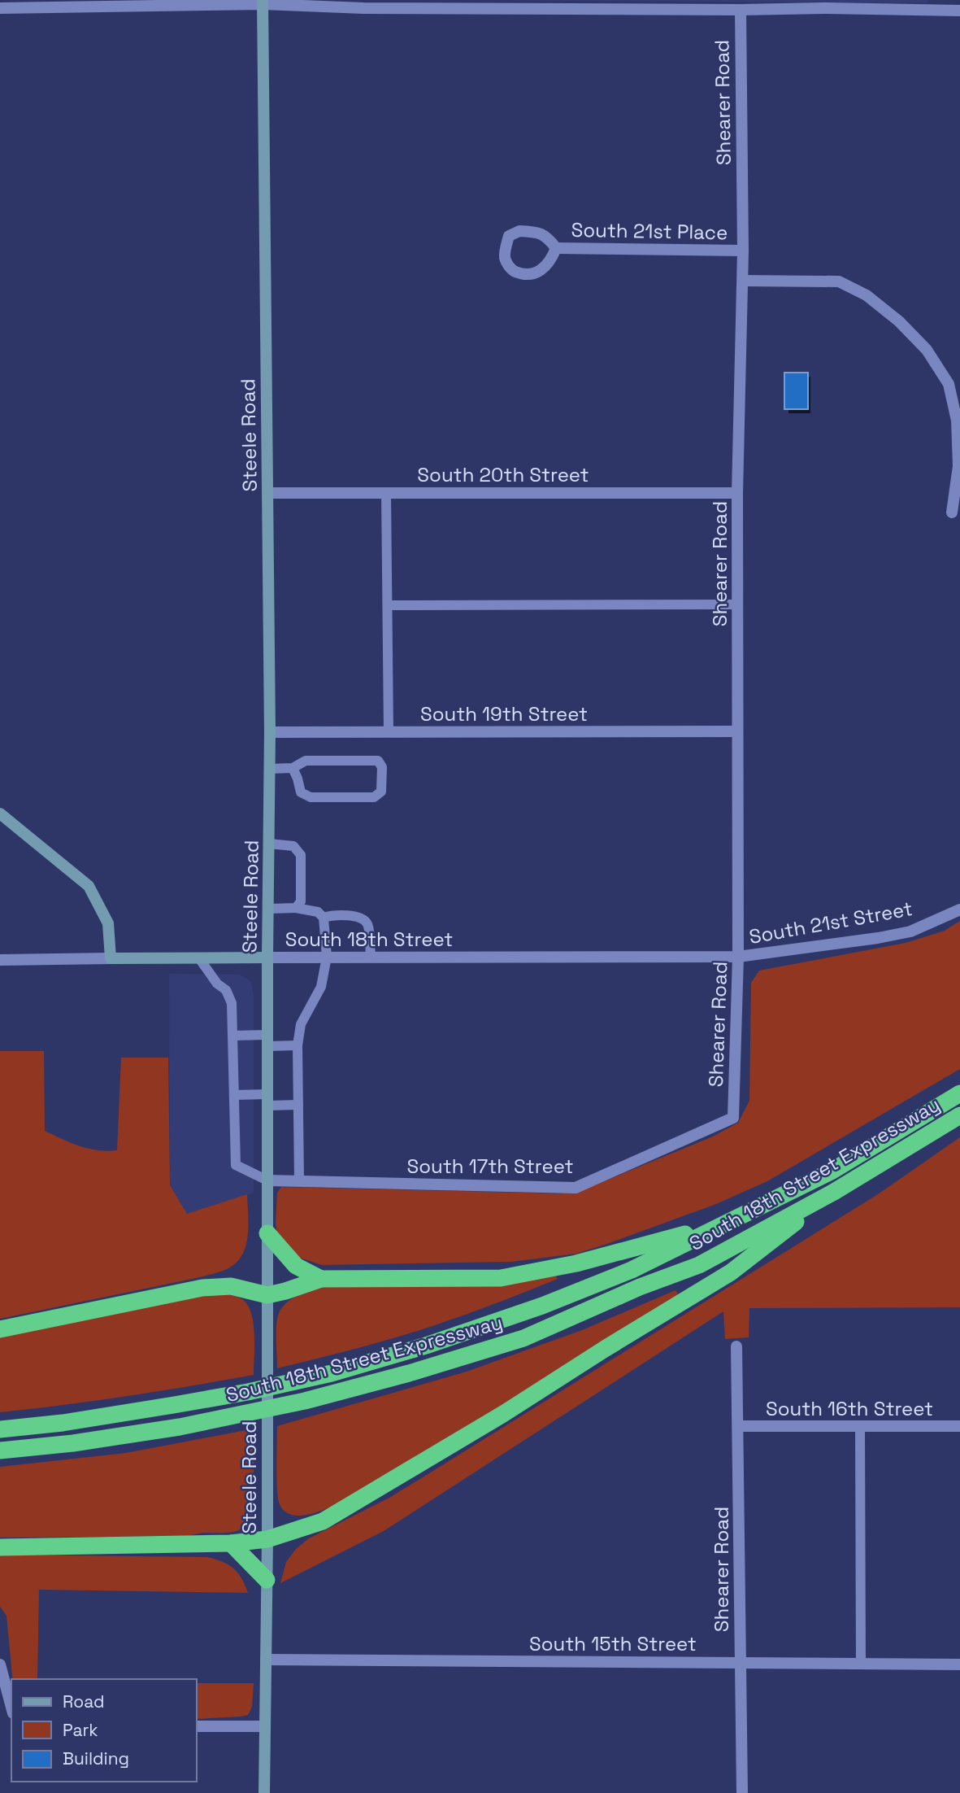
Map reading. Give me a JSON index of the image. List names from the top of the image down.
{
  "streets": {
    "highway": ["South 18th Street Expressway"],
    "street": [
      "Shearer Road",
      "South 21st Place",
      "Steele Road",
      "South 20th Street",
      "South 19th Street",
      "South 21st Street",
      "South 18th Street",
      "South 17th Street",
      "South 16th Street",
      "South 15th Street"
    ]
  },
  "crossings": [
    ["Shearer Road", "South 21st Place"],
    ["Shearer Road", "South 20th Street"],
    ["Shearer Road", "South 19th Street"],
    ["Shearer Road", "South 21st Street"],
    ["Shearer Road", "South 18th Street"],
    ["Shearer Road", "South 17th Street"],
    ["Shearer Road", "South 16th Street"],
    ["Shearer Road", "South 15th Street"],
    ["Steele Road", "South 20th Street"],
    ["Steele Road", "South 19th Street"],
    ["Steele Road", "South 18th Street"],
    ["Steele Road", "South 17th Street"],
    ["Steele Road", "South 15th Street"],
    ["South 21st Street", "South 18th Street"]
  ],
  "legend": ["Road", "Park", "Building"]
}
